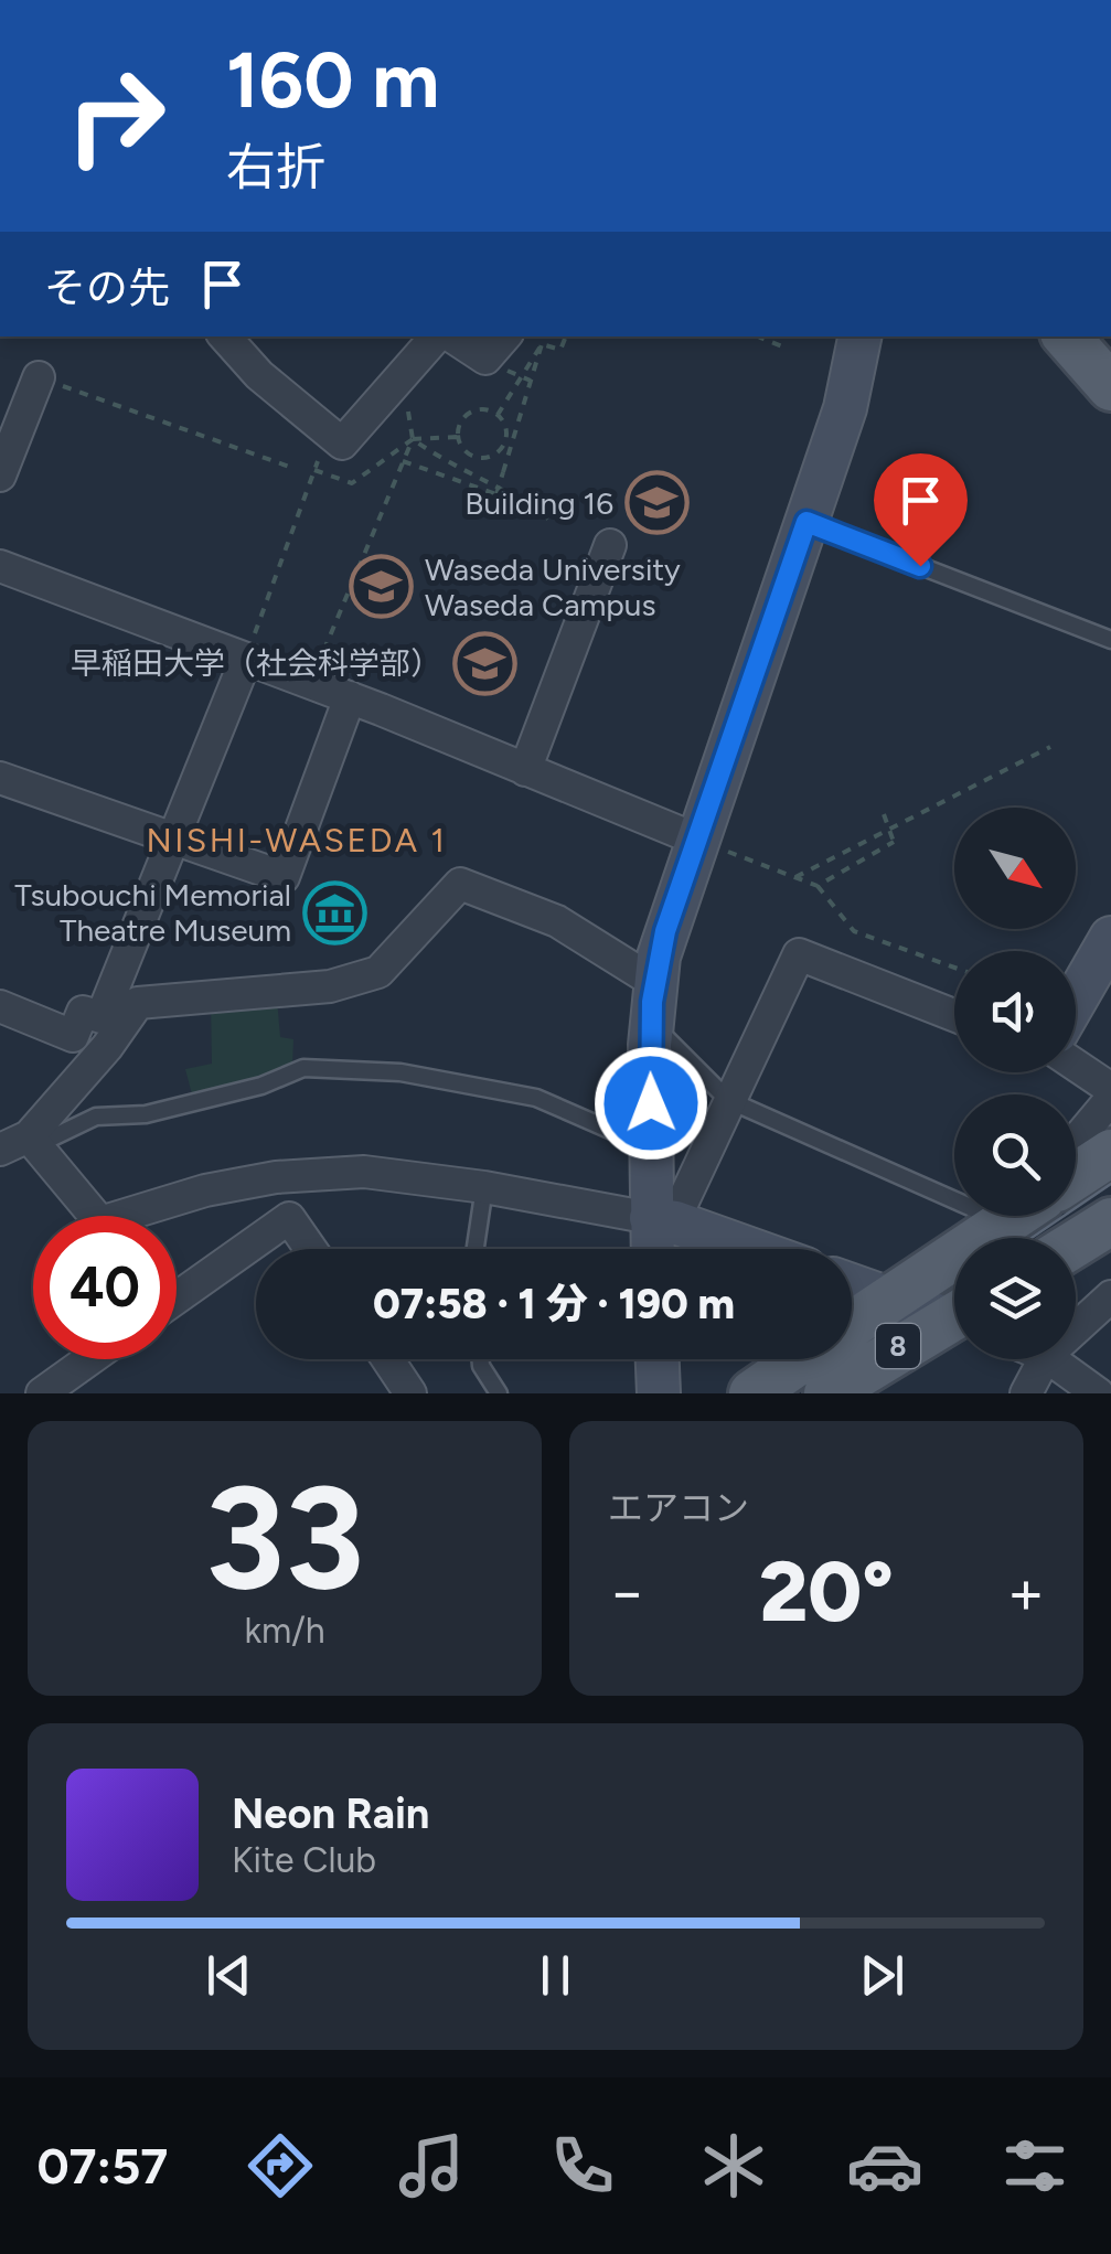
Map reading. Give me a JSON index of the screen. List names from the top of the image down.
{
  "streets": {
    "main road": ["8"]
  },
  "districts": ["NISHI-WASEDA 1"],
  "places": {
    "school or university": ["Building 16", "Waseda University Waseda Campus", "早稲田大学（社会科学部）"],
    "museum": ["Tsubouchi Memorial Theatre Museum"]
  },
  "north": "bottom right",
  "page": {
    "turn": ["160 m", "右折"],
    "then": "その先",
    "limit": "40",
    "trip": "07:58 · 1 分 · 190 m",
    "tile": [
      ["33", "km/h"],
      "エアコン"
    ],
    "heat": ["−", "20°", "+"],
    "song": ["Neon Rain", "Kite Club"],
    "tabs": "07:57"
  }
}
